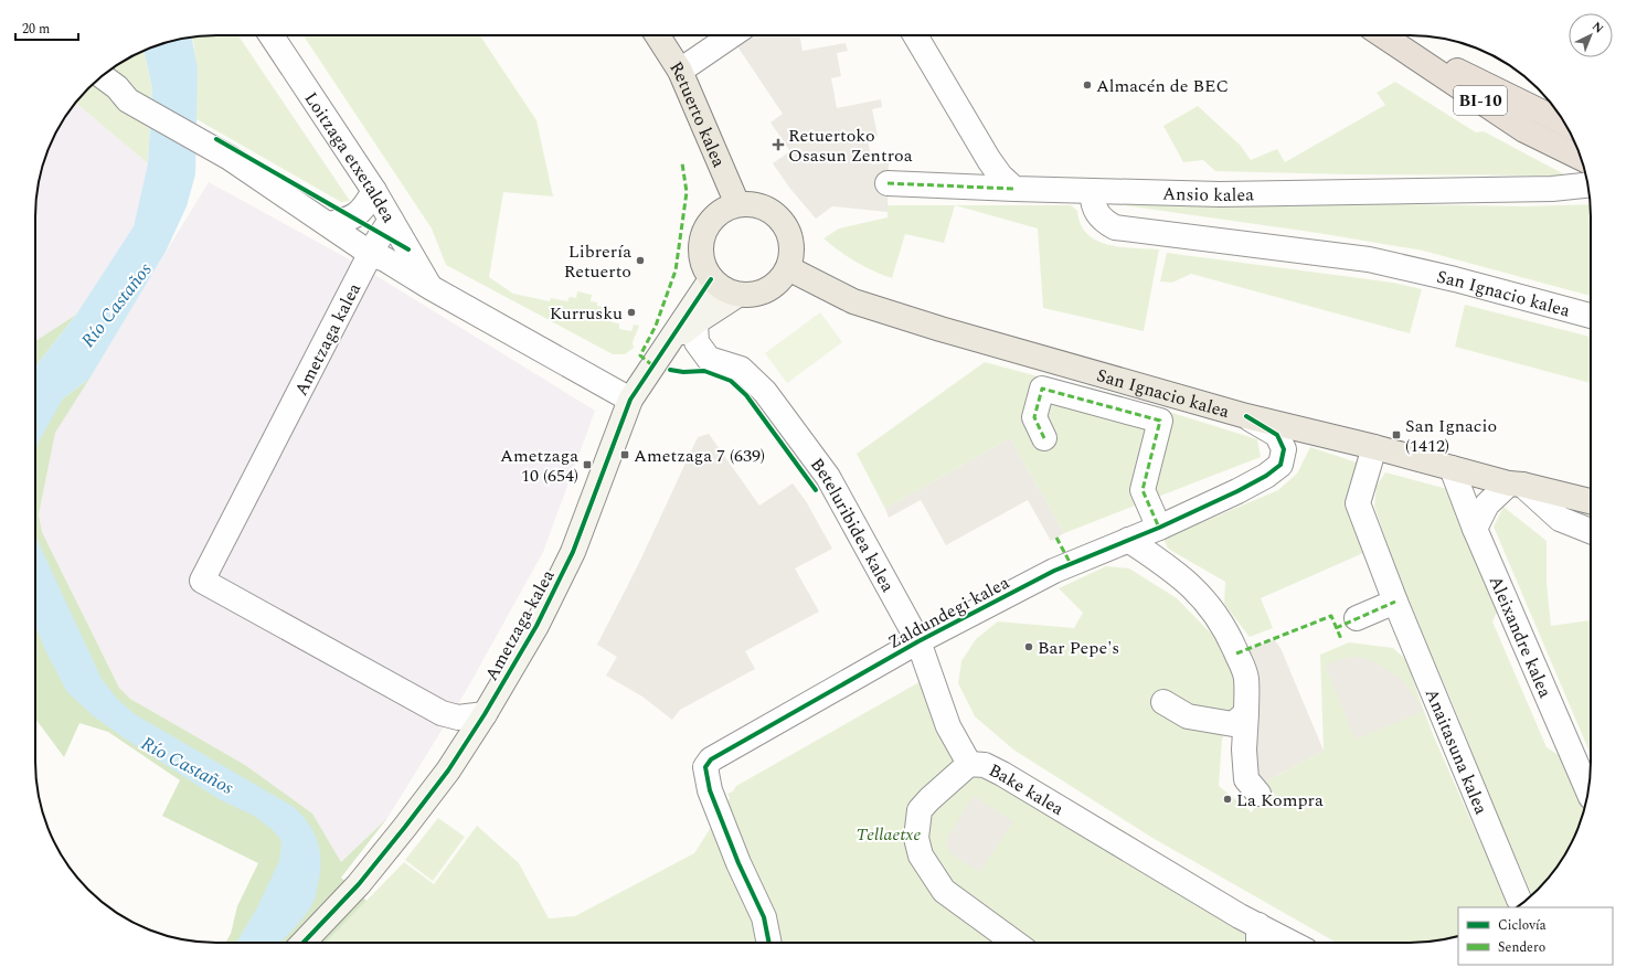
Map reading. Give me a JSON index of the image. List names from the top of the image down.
{
  "streets": {
    "highway": ["BI-10"],
    "main road": ["Retuerto kalea", "San Ignacio kalea"],
    "street": [
      "Loitzaga etxetaldea",
      "Ansio kalea",
      "Ametzaga kalea",
      "Beteluribidea kalea",
      "Zaldundegi kalea",
      "Aleixandre kalea",
      "Anaitasuna kalea",
      "Bake kalea"
    ]
  },
  "crossings": [
    ["Retuerto kalea", "San Ignacio kalea"],
    ["Retuerto kalea", "Ametzaga kalea"],
    ["Ansio kalea", "San Ignacio kalea"],
    ["San Ignacio kalea", "Ametzaga kalea"],
    ["San Ignacio kalea", "Zaldundegi kalea"],
    ["San Ignacio kalea", "Aleixandre kalea"],
    ["San Ignacio kalea", "Anaitasuna kalea"],
    ["Ametzaga kalea", "Beteluribidea kalea"],
    ["Beteluribidea kalea", "Zaldundegi kalea"],
    ["Beteluribidea kalea", "Bake kalea"]
  ],
  "water": ["Río Castaños"],
  "parks": ["Tellaetxe"],
  "places": {
    "other": [
      "Almacén de BEC",
      "Librería Retuerto",
      "Kurrusku",
      "Bar Pepe's",
      "La Kompra"
    ],
    "health": ["Retuertoko Osasun Zentroa"],
    "transit": ["San Ignacio (1412)", "Ametzaga 7 (639)", "Ametzaga 10 (654)"]
  },
  "legend": ["Ciclovía", "Sendero"],
  "scale_bar": "20 m",
  "north": "top right"
}
